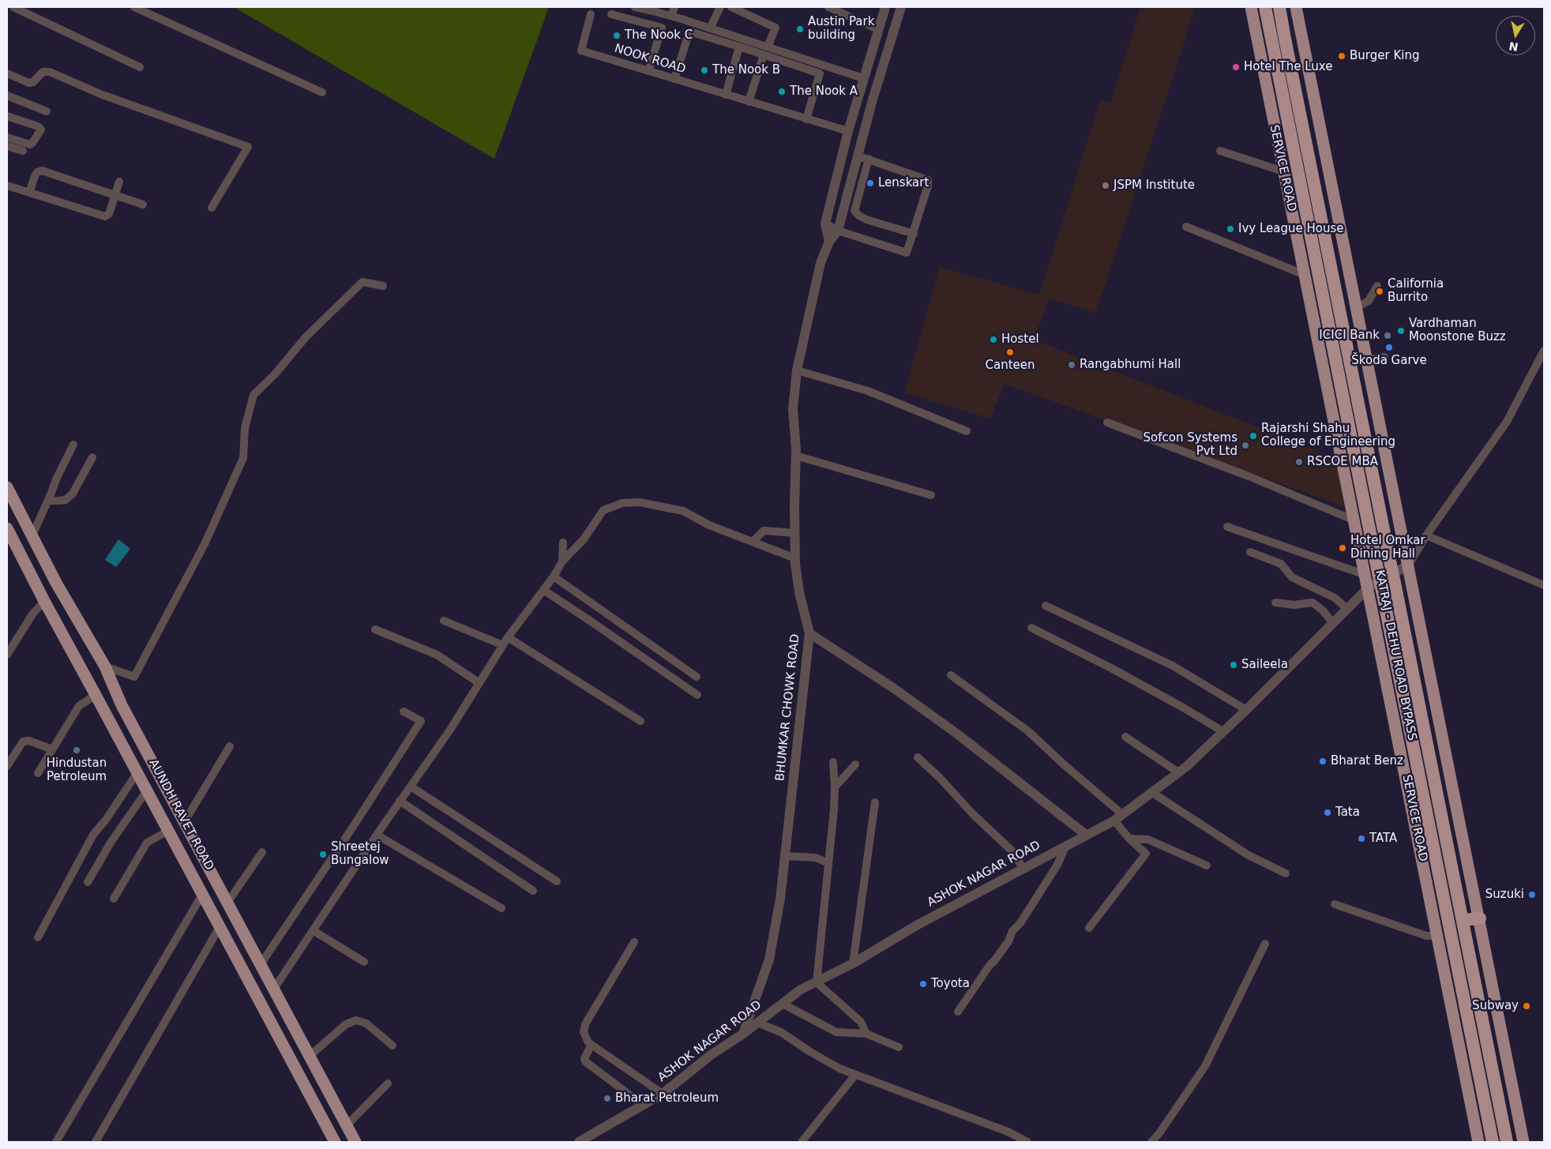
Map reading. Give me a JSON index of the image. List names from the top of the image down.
{
  "streets": {
    "highway": ["KATRAJ - DEHU ROAD BYPASS"],
    "main road": ["SERVICE ROAD", "AUNDH RAVET ROAD"],
    "street": ["NOOK ROAD", "BHUMKAR CHOWK ROAD", "ASHOK NAGAR ROAD"]
  },
  "crossings": [
    ["SERVICE ROAD", "KATRAJ - DEHU ROAD BYPASS"],
    ["SERVICE ROAD", "ASHOK NAGAR ROAD"],
    ["BHUMKAR CHOWK ROAD", "ASHOK NAGAR ROAD"]
  ],
  "places": [
    "Austin Park building",
    "The Nook C",
    "Burger King",
    "Hotel The Luxe",
    "The Nook B",
    "The Nook A",
    "Lenskart",
    "JSPM Institute",
    "Ivy League House",
    "California Burrito",
    "Vardhaman Moonstone Buzz",
    "ICICI Bank",
    "Hostel",
    "Škoda Garve",
    "Canteen",
    "Rangabhumi Hall",
    "Rajarshi Shahu College of Engineering",
    "Sofcon Systems Pvt Ltd",
    "RSCOE MBA",
    "Hotel Omkar Dining Hall",
    "Saileela",
    "Hindustan Petroleum",
    "Bharat Benz",
    "Tata",
    "TATA",
    "Shreetej Bungalow",
    "Suzuki",
    "Toyota",
    "Subway",
    "Bharat Petroleum"
  ],
  "north": "bottom"
}
